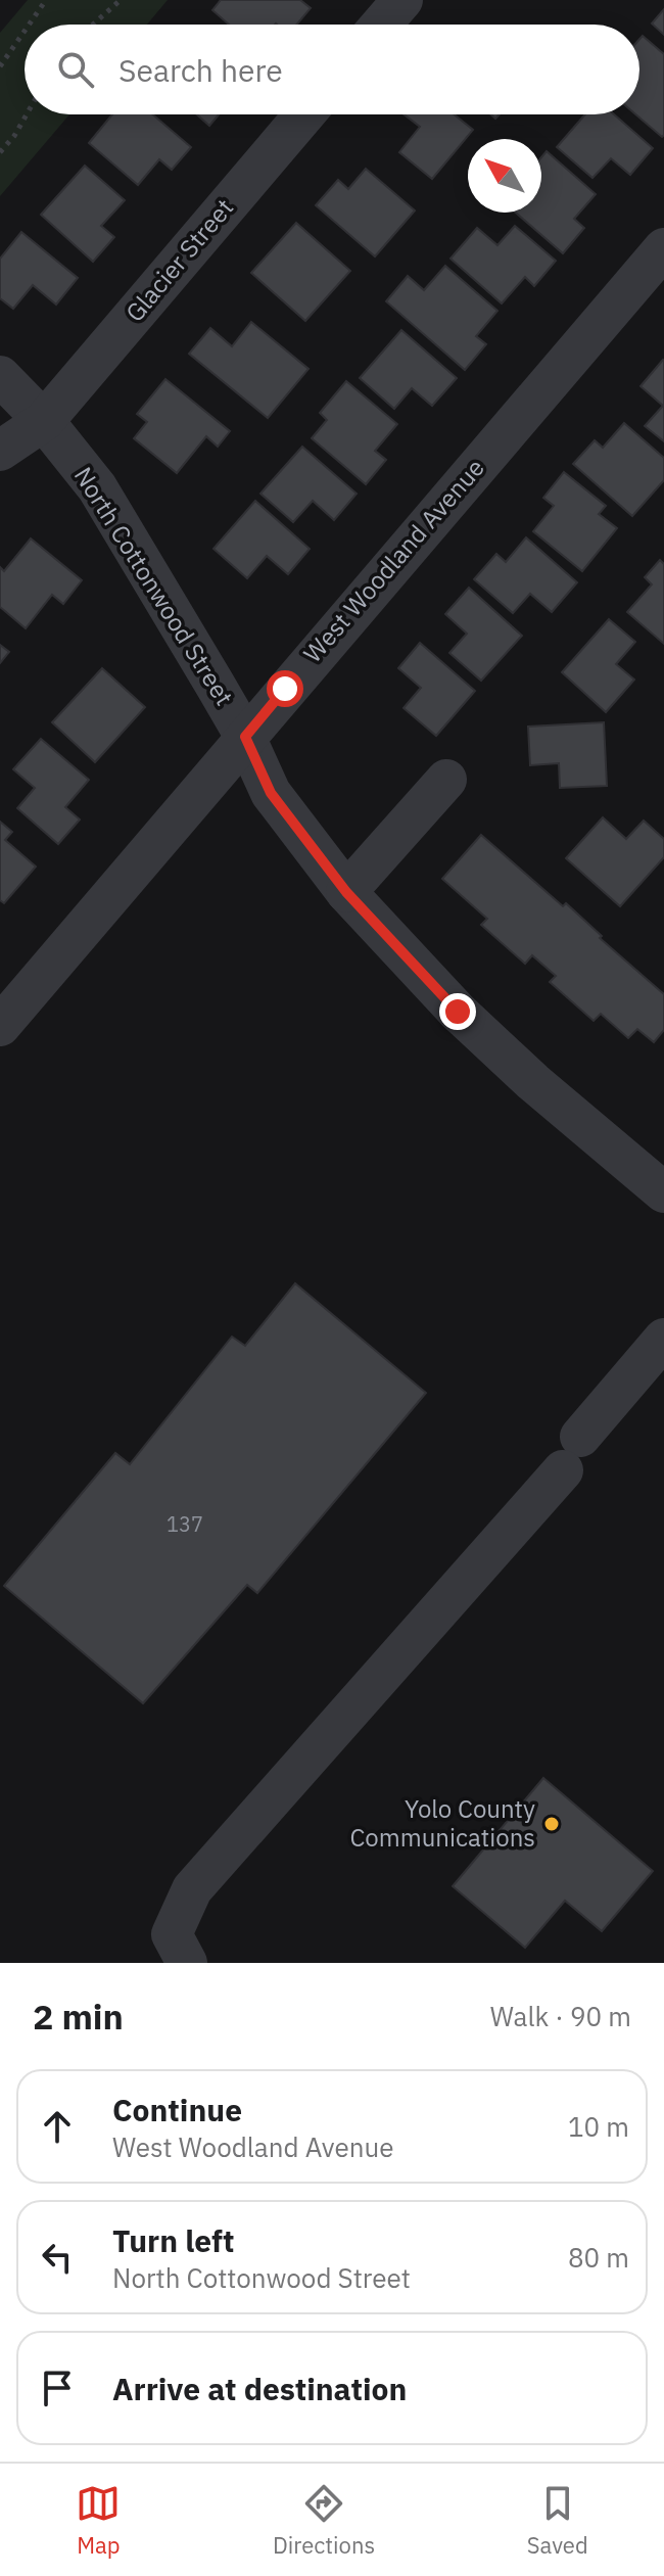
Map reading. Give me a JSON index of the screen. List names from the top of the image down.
{
  "streets": {
    "street": ["Glacier Street", "West Woodland Avenue", "North Cottonwood Street"]
  },
  "crossings": [
    ["Glacier Street", "North Cottonwood Street"],
    ["West Woodland Avenue", "North Cottonwood Street"]
  ],
  "places": ["Yolo County Communications"],
  "house_numbers": ["137"],
  "north": "top left",
  "page": {
    "search": "Search here",
    "heading": ["2 min", "Walk · 90 m"],
    "list": [
      ["Continue", "West Woodland Avenue", "10 m"],
      ["Turn left", "North Cottonwood Street", "80 m"],
      "Arrive at destination"
    ],
    "nav": ["Map", "Directions", "Saved"]
  }
}
